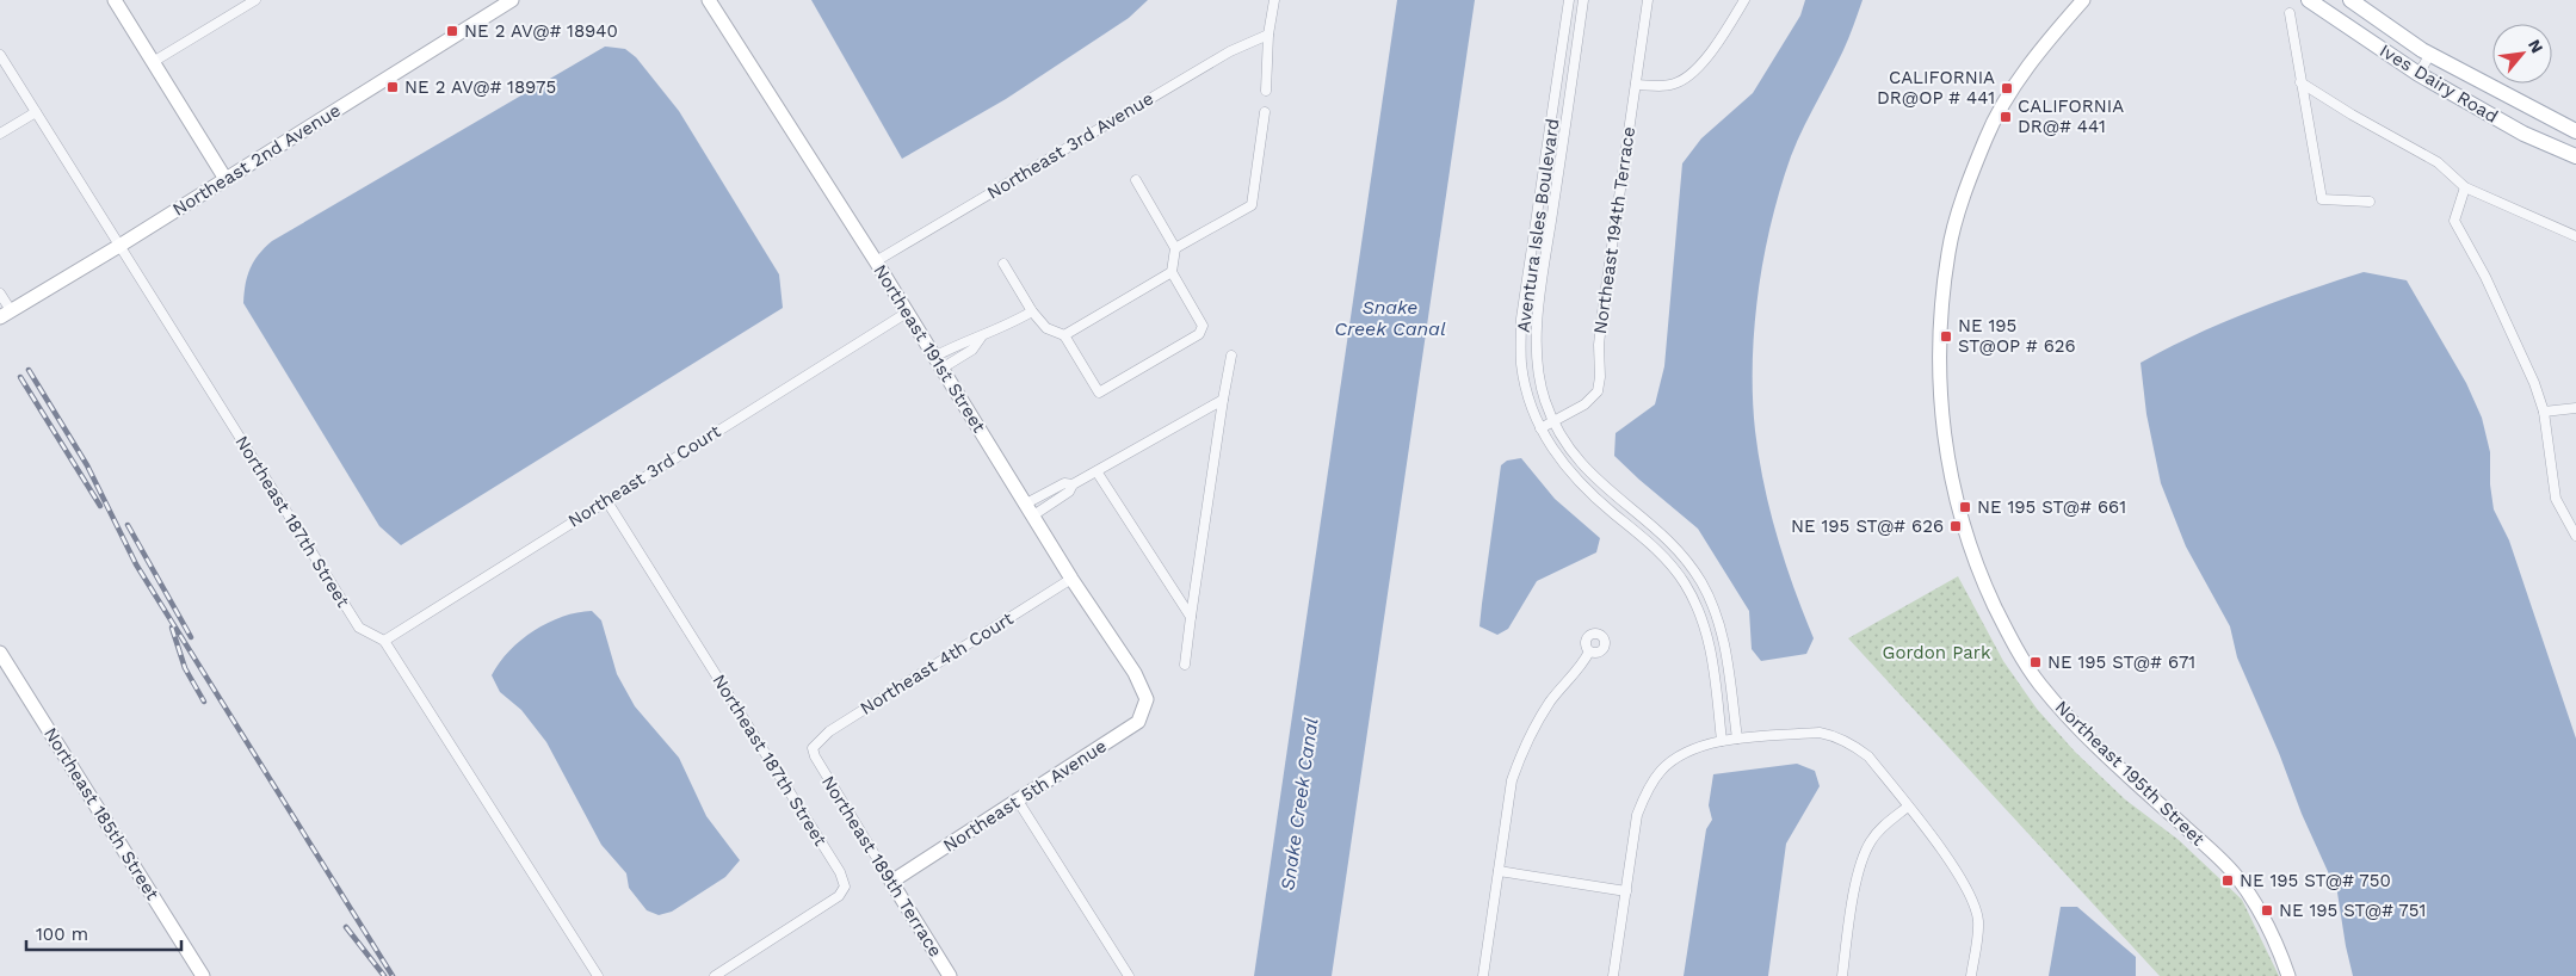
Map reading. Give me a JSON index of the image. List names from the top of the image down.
{
  "streets": {
    "main road": ["Ives Dairy Road"],
    "street": [
      "Northeast 3rd Avenue",
      "Northeast 2nd Avenue",
      "Aventura Isles Boulevard",
      "Northeast 194th Terrace",
      "Northeast 191st Street",
      "Northeast 3rd Court",
      "Northeast 187th Street",
      "Northeast 4th Court",
      "Northeast 195th Street",
      "Northeast 5th Avenue",
      "Northeast 185th Street",
      "Northeast 189th Terrace"
    ]
  },
  "crossings": [
    ["Northeast 3rd Avenue", "Northeast 191st Street"],
    ["Northeast 2nd Avenue", "Northeast 187th Street"],
    ["Aventura Isles Boulevard", "Northeast 194th Terrace"],
    ["Northeast 191st Street", "Northeast 3rd Court"],
    ["Northeast 191st Street", "Northeast 4th Court"],
    ["Northeast 191st Street", "Northeast 5th Avenue"],
    ["Northeast 3rd Court", "Northeast 187th Street"],
    ["Northeast 4th Court", "Northeast 189th Terrace"],
    ["Northeast 5th Avenue", "Northeast 189th Terrace"]
  ],
  "water": ["Snake Creek Canal"],
  "parks": ["Gordon Park"],
  "places": {
    "transit": [
      "NE 2 AV@# 18940",
      "NE 2 AV@# 18975",
      "CALIFORNIA DR@OP # 441",
      "CALIFORNIA DR@# 441",
      "NE 195 ST@OP # 626",
      "NE 195 ST@# 661",
      "NE 195 ST@# 626",
      "NE 195 ST@# 671",
      "NE 195 ST@# 750",
      "NE 195 ST@# 751"
    ]
  },
  "scale_bar": "100 m",
  "north": "top right"
}
